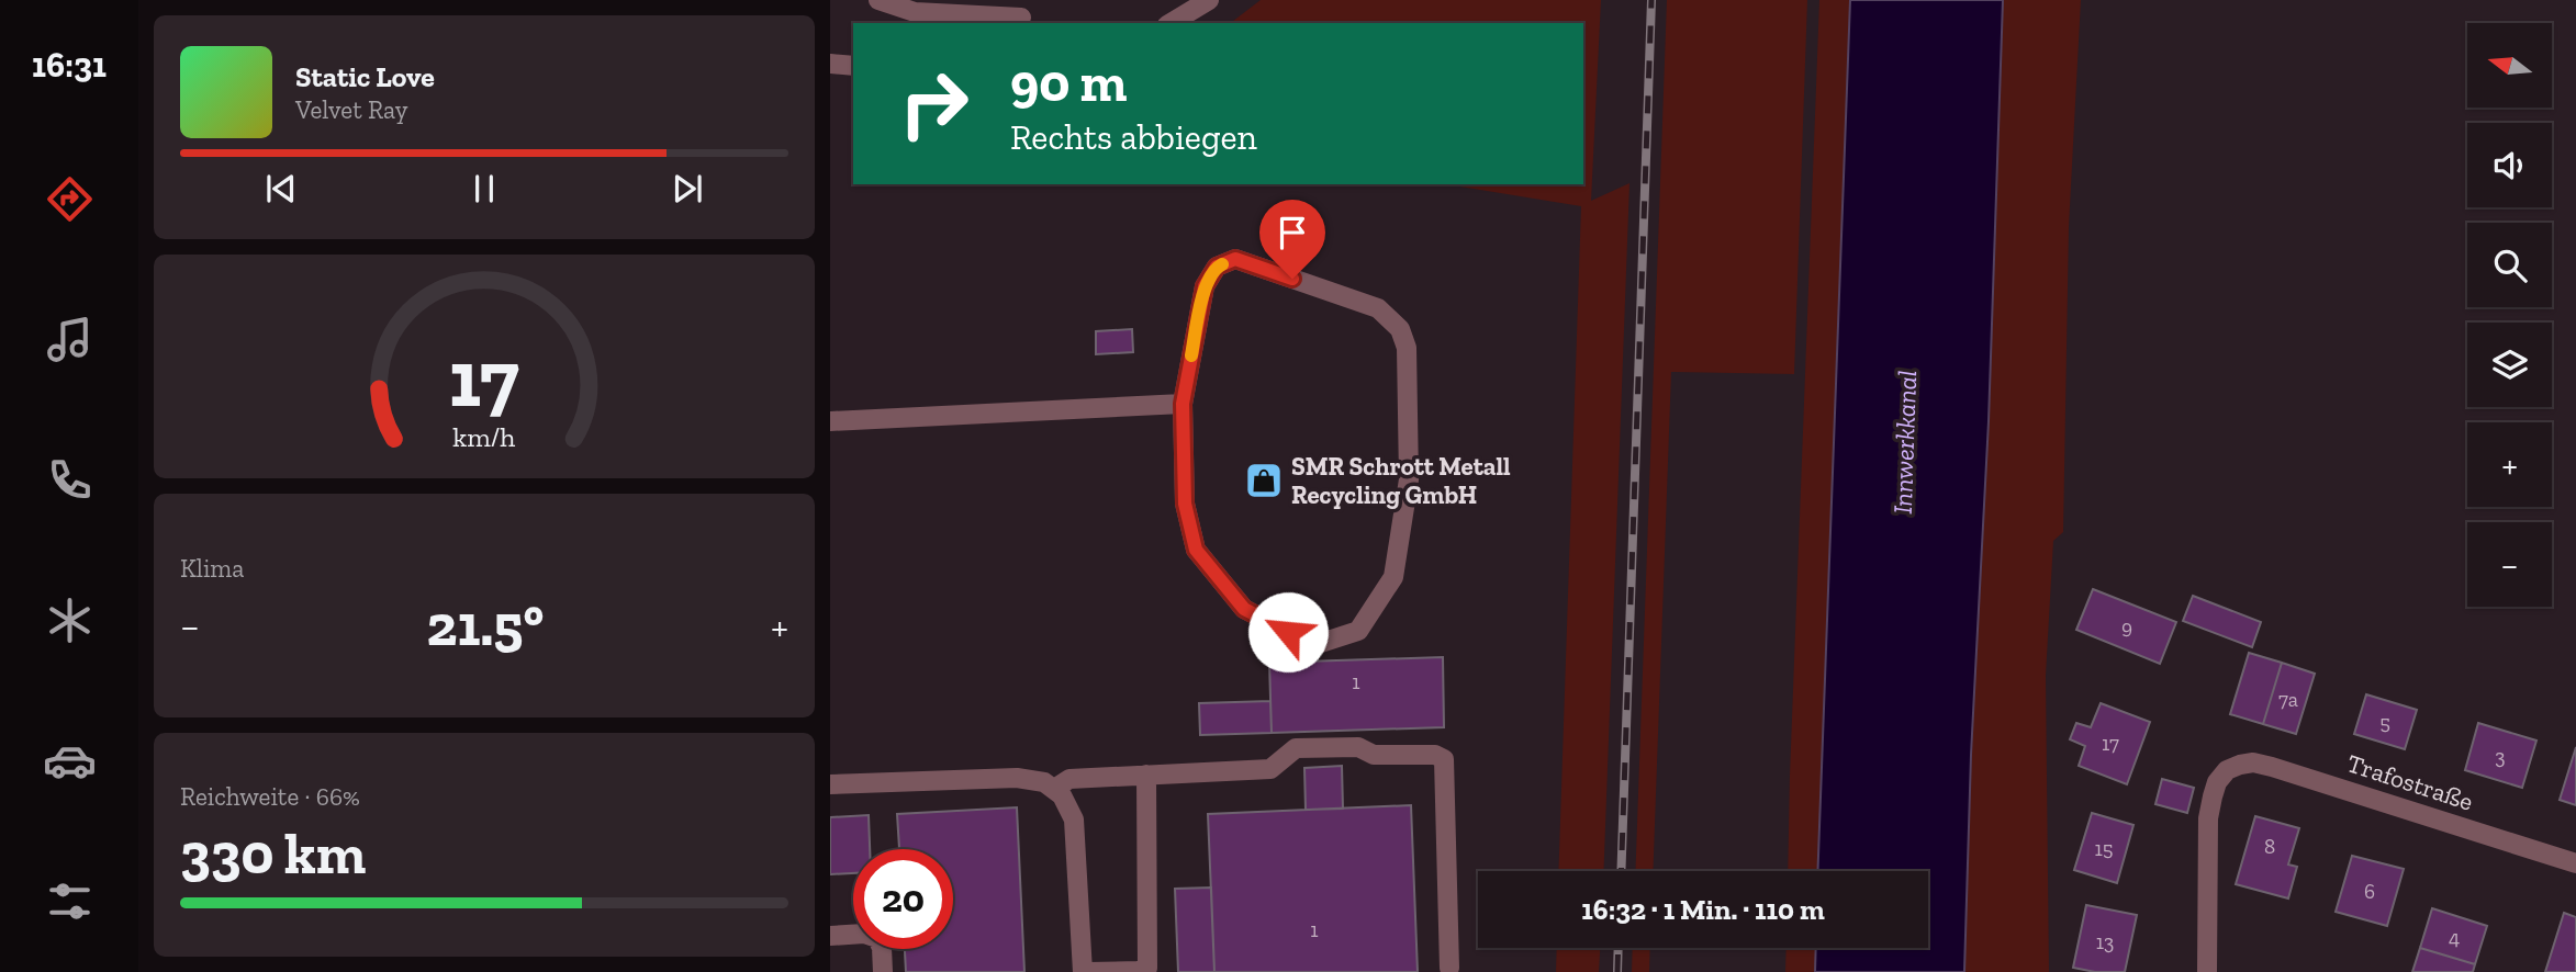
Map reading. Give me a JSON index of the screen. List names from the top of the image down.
{
  "streets": {
    "street": ["Trafostraße"]
  },
  "water": ["Innwerkkanal"],
  "places": {
    "shop": ["SMR Schrott Metall Recycling GmbH"]
  },
  "house_numbers": [
    "9",
    "1",
    "7a",
    "5",
    "17",
    "3",
    "8",
    "15",
    "6",
    "1",
    "4",
    "13"
  ],
  "north": "left",
  "page": {
    "tabs": "16:31",
    "map_buttons": ["+", "−"],
    "turn": ["90 m", "Rechts abbiegen"],
    "song": ["Static Love", "Velvet Ray"],
    "tile": [
      "Klima",
      ["Reichweite · 66%", "330 km"]
    ],
    "heat": ["−", "21.5°", "+"],
    "limit": "20",
    "trip": "16:32 · 1 Min. · 110 m",
    "gauge": ["17", "km/h"]
  }
}
